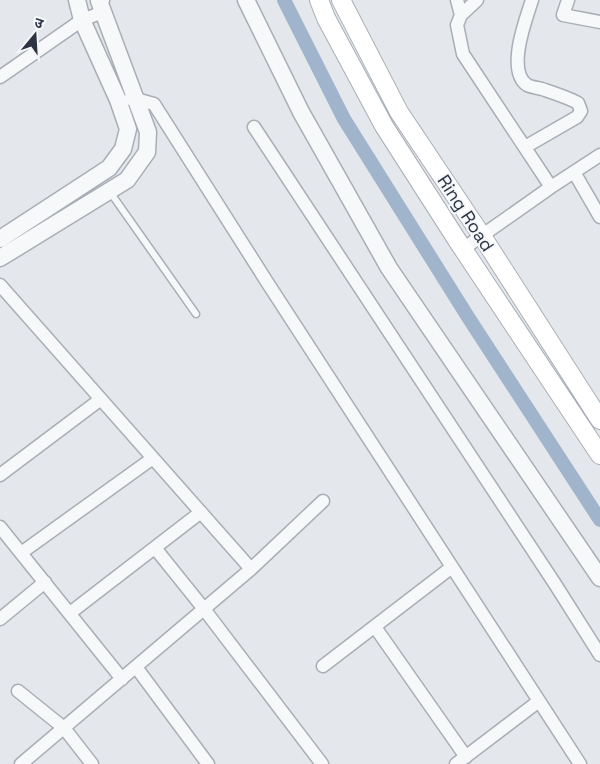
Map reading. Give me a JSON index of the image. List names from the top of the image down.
{
  "streets": {
    "main road": ["Ring Road"]
  },
  "north": "top"
}
